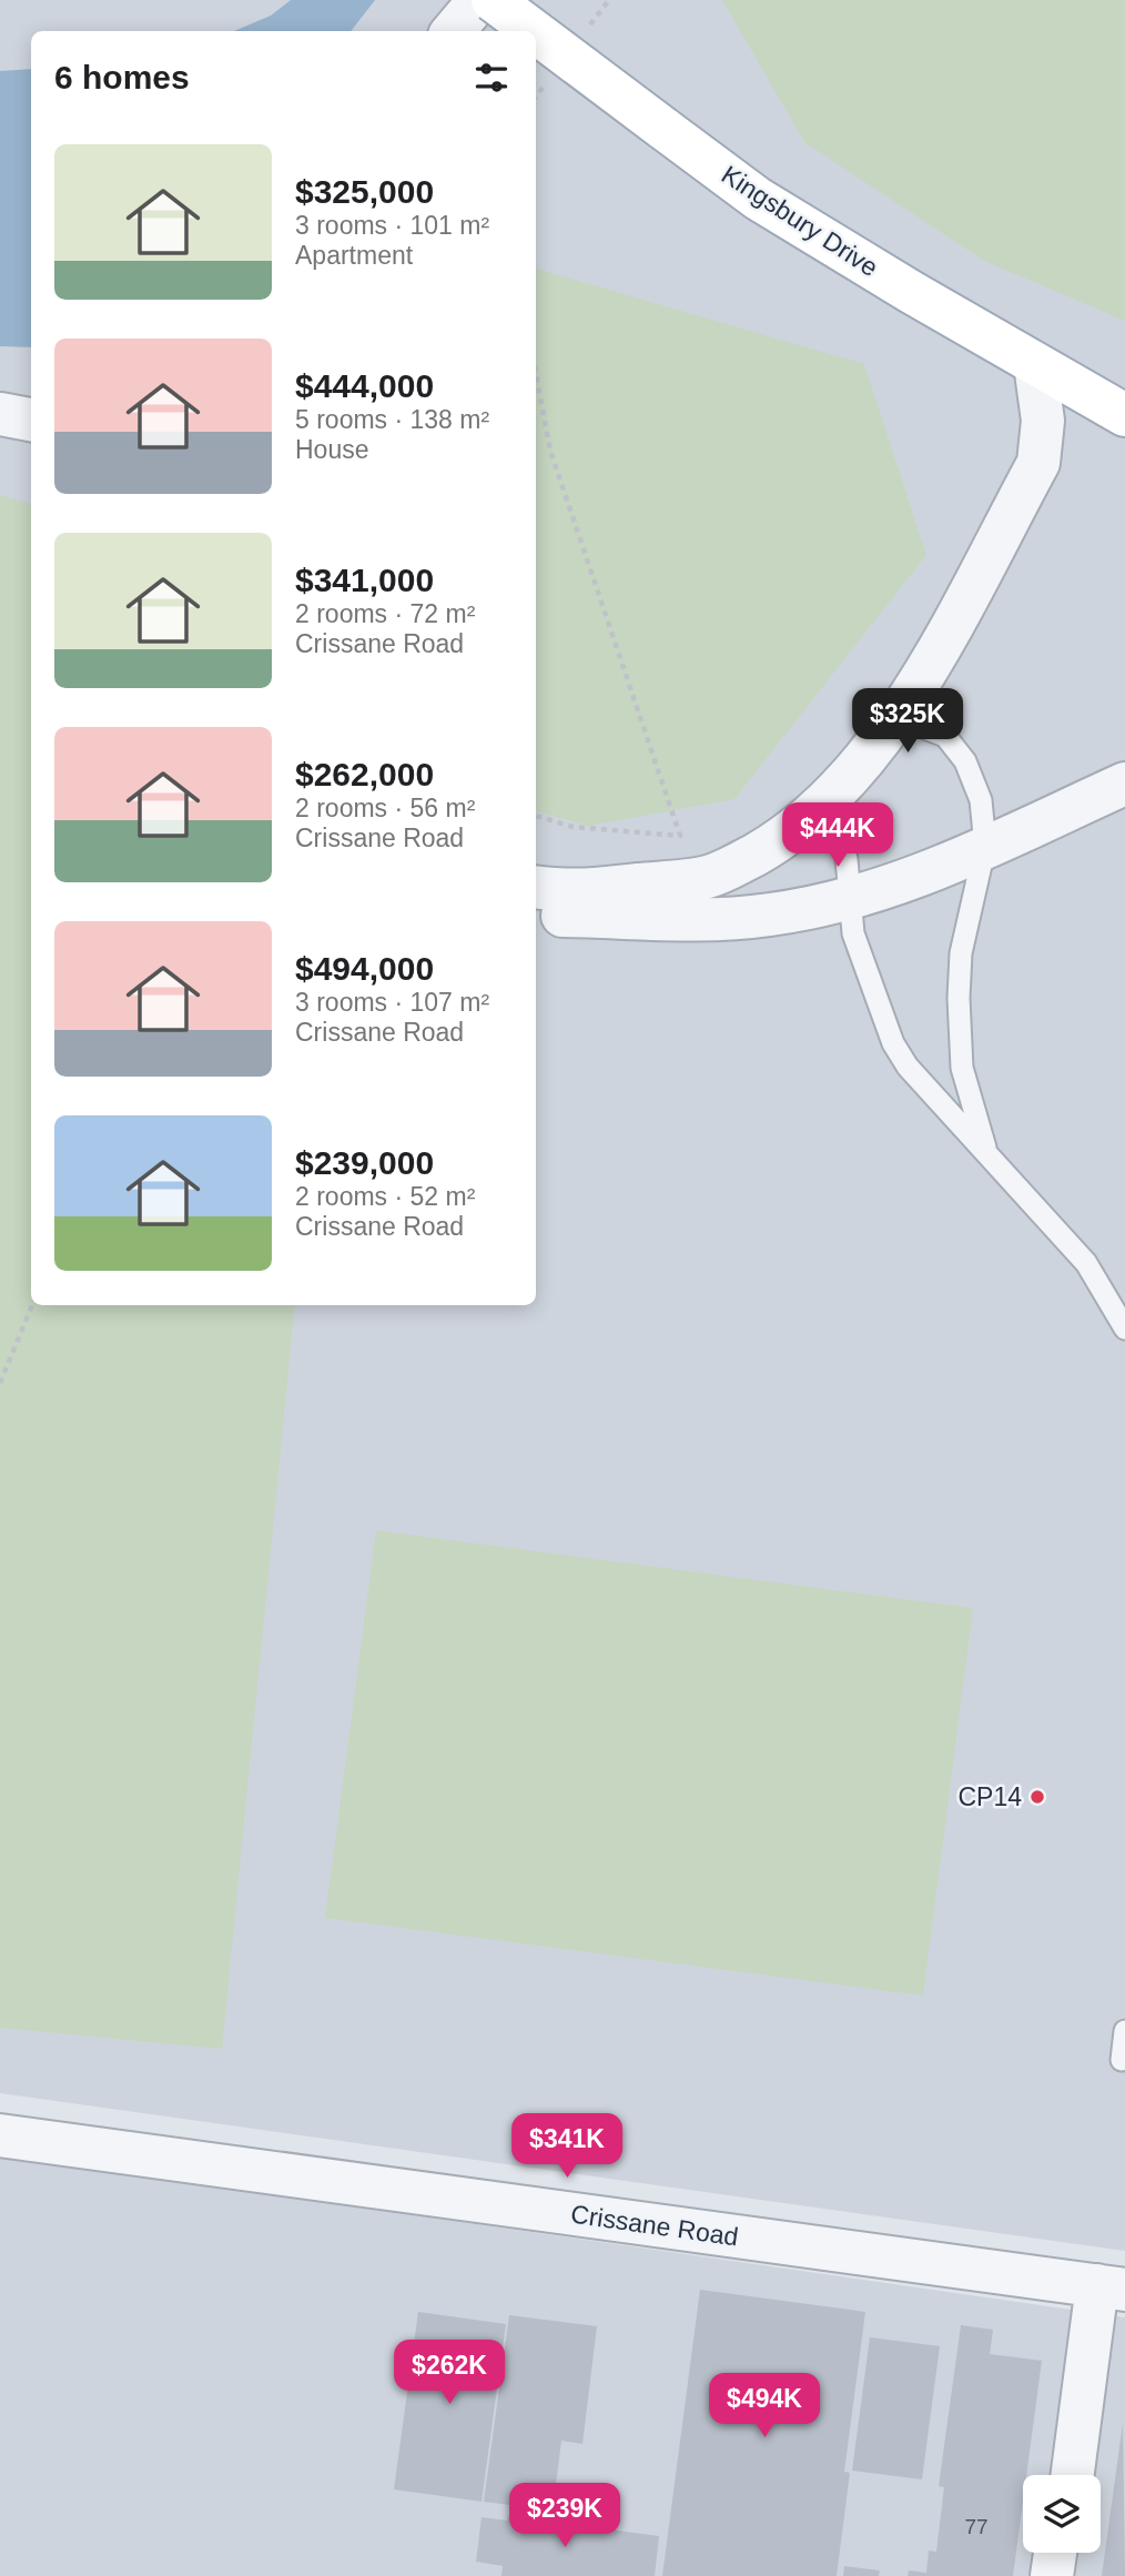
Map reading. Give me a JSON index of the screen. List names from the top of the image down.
{
  "streets": {
    "main road": ["Kingsbury Drive"],
    "street": ["Crissane Road"]
  },
  "places": ["CP14"],
  "house_numbers": ["77"],
  "page": {
    "heading": "6 homes",
    "list": [
      {
        "name": "$325,000",
        "note": "3 rooms · 101 m² · Apartment"
      },
      {
        "name": "$444,000",
        "note": "5 rooms · 138 m² · House"
      },
      {
        "name": "$341,000",
        "note": "2 rooms · 72 m² · Crissane Road"
      },
      {
        "name": "$262,000",
        "note": "2 rooms · 56 m² · Crissane Road"
      },
      {
        "name": "$494,000",
        "note": "3 rooms · 107 m² · Crissane Road"
      },
      {
        "name": "$239,000",
        "note": "2 rooms · 52 m² · Crissane Road"
      }
    ],
    "price": [
      "$325K",
      "$444K",
      "$341K",
      "$262K",
      "$494K",
      "$239K"
    ]
  }
}
